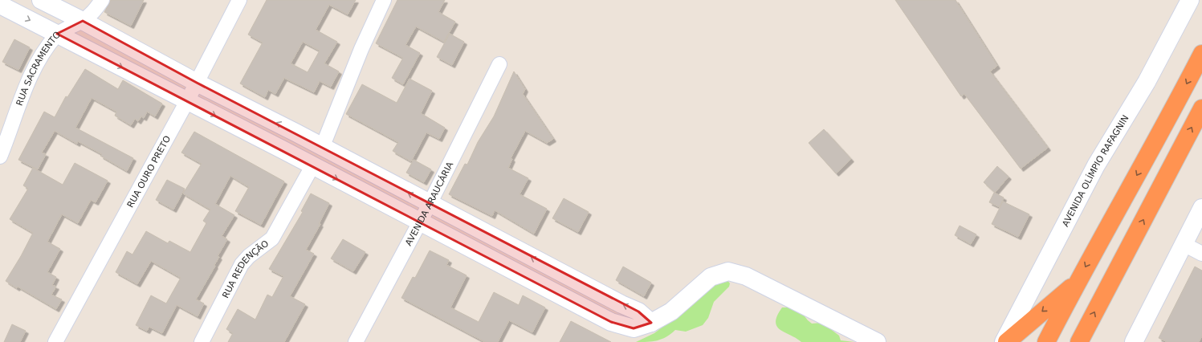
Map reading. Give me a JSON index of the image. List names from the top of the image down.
{
  "streets": {
    "main road": ["AVENIDA OLÍMPIO RAFAGNIN"],
    "street": [
      "RUA SACRAMENTO",
      "RUA OURO PRETO",
      "AVENIDA ARAUCÁRIA",
      "RUA REDENÇÃO"
    ]
  }
}
